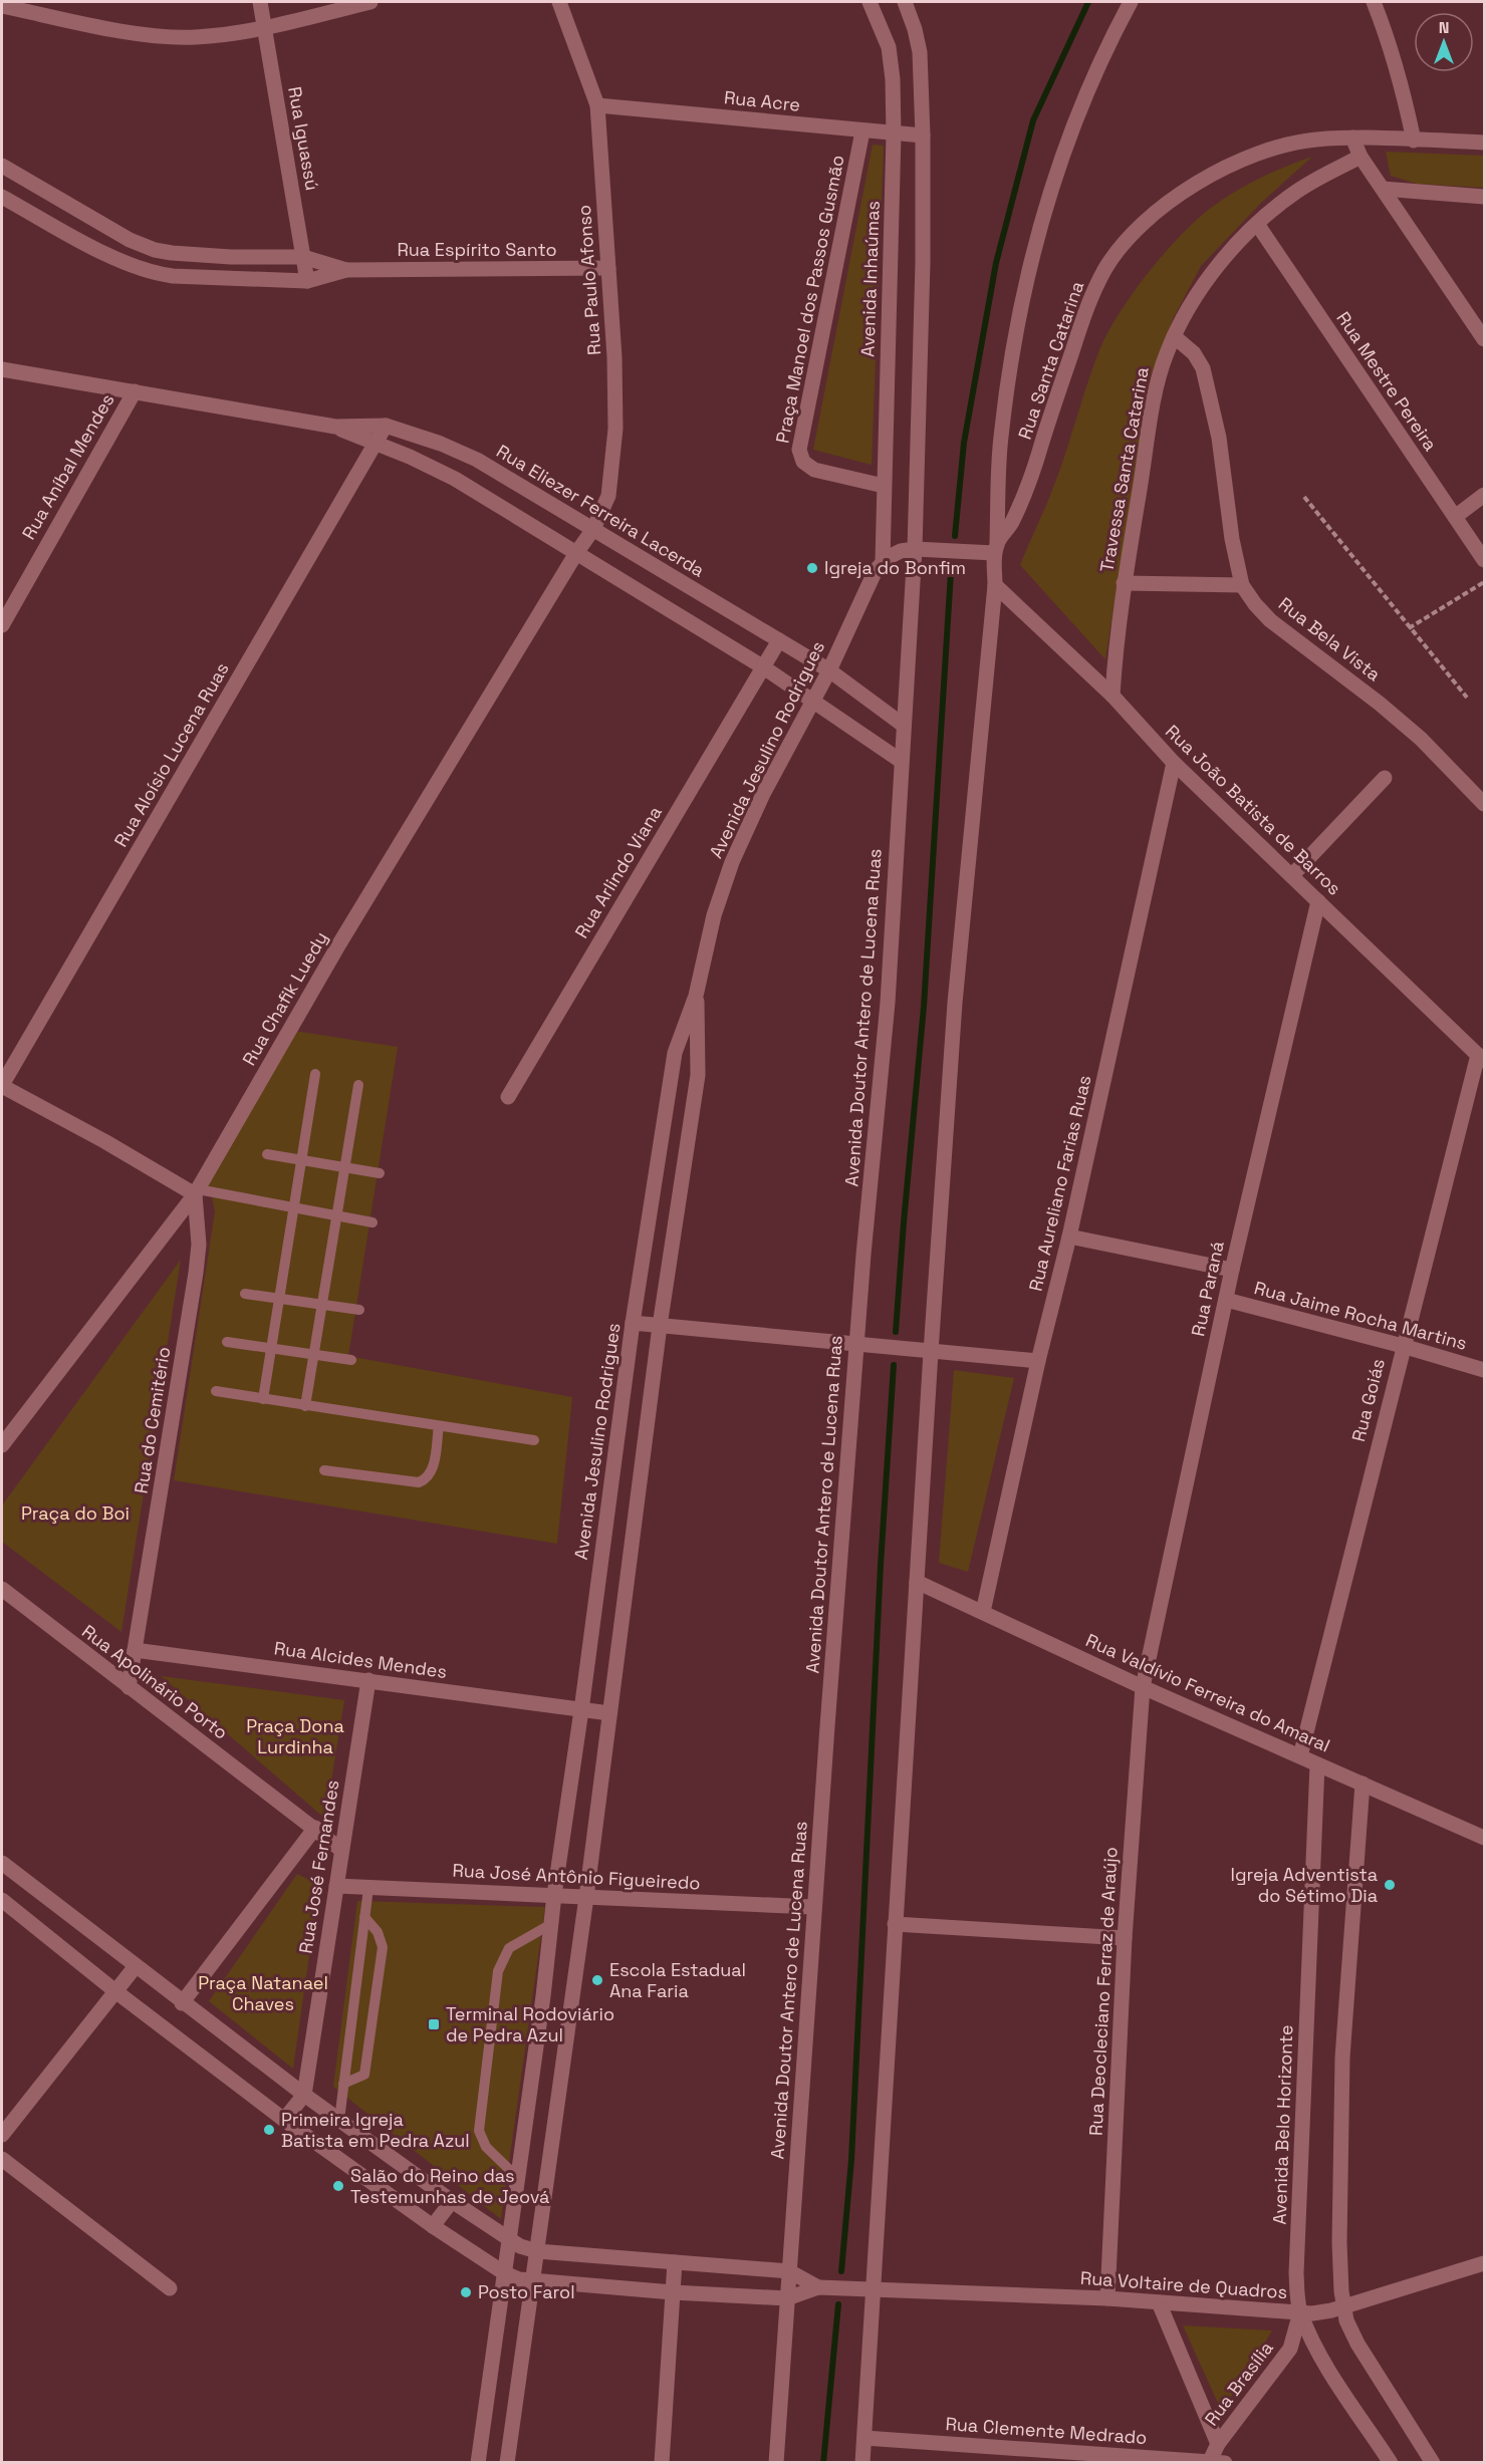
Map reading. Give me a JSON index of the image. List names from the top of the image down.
{
  "streets": {
    "street": [
      "Rua Acre",
      "Rua Iguassú",
      "Rua Espírito Santo",
      "Avenida Inhaúmas",
      "Rua Paulo Afonso",
      "Praça Manoel dos Passos Gusmão",
      "Rua Santa Catarina",
      "Rua Mestre Pereira",
      "Rua Aníbal Mendes",
      "Travessa Santa Catarina",
      "Rua Eliezer Ferreira Lacerda",
      "Rua Bela Vista",
      "Avenida Jesulino Rodrigues",
      "Rua Aloísio Lucena Ruas",
      "Rua João Batista de Barros",
      "Rua Arlindo Viana",
      "Rua Chafik Luedy",
      "Avenida Doutor Antero de Lucena Ruas",
      "Rua Aureliano Farias Ruas",
      "Rua Paraná",
      "Rua Jaime Rocha Martins",
      "Rua Goiás",
      "Rua do Cemitério",
      "Rua Alcides Mendes",
      "Rua Apolinário Porto",
      "Rua Valdívio Ferreira do Amaral",
      "Rua José Fernandes",
      "Rua José Antônio Figueiredo",
      "Rua Deocleciano Ferraz de Araújo",
      "Avenida Belo Horizonte",
      "Rua Voltaire de Quadros",
      "Rua Brasília",
      "Rua Clemente Medrado"
    ]
  },
  "crossings": [
    ["Rua Acre", "Avenida Inhaúmas"],
    ["Rua Acre", "Rua Paulo Afonso"],
    ["Rua Acre", "Praça Manoel dos Passos Gusmão"],
    ["Rua Iguassú", "Rua Espírito Santo"],
    ["Rua Espírito Santo", "Rua Paulo Afonso"],
    ["Avenida Inhaúmas", "Praça Manoel dos Passos Gusmão"],
    ["Avenida Inhaúmas", "Avenida Jesulino Rodrigues"],
    ["Rua Paulo Afonso", "Rua Eliezer Ferreira Lacerda"],
    ["Rua Paulo Afonso", "Rua Chafik Luedy"],
    ["Rua Mestre Pereira", "Travessa Santa Catarina"],
    ["Rua Aníbal Mendes", "Rua Eliezer Ferreira Lacerda"],
    ["Travessa Santa Catarina", "Rua Bela Vista"],
    ["Travessa Santa Catarina", "Rua João Batista de Barros"],
    ["Rua Eliezer Ferreira Lacerda", "Avenida Jesulino Rodrigues"],
    ["Rua Eliezer Ferreira Lacerda", "Rua Aloísio Lucena Ruas"],
    ["Rua Eliezer Ferreira Lacerda", "Rua Arlindo Viana"],
    ["Rua Eliezer Ferreira Lacerda", "Rua Chafik Luedy"],
    ["Rua Eliezer Ferreira Lacerda", "Avenida Doutor Antero de Lucena Ruas"],
    ["Avenida Jesulino Rodrigues", "Rua Alcides Mendes"],
    ["Avenida Jesulino Rodrigues", "Rua José Antônio Figueiredo"],
    ["Rua João Batista de Barros", "Rua Aureliano Farias Ruas"],
    ["Rua João Batista de Barros", "Rua Paraná"],
    ["Rua João Batista de Barros", "Rua Goiás"],
    ["Rua Chafik Luedy", "Rua do Cemitério"],
    ["Avenida Doutor Antero de Lucena Ruas", "Rua José Antônio Figueiredo"],
    ["Rua Aureliano Farias Ruas", "Rua Valdívio Ferreira do Amaral"],
    ["Rua Paraná", "Rua Jaime Rocha Martins"],
    ["Rua Paraná", "Rua Valdívio Ferreira do Amaral"],
    ["Rua Paraná", "Rua Deocleciano Ferraz de Araújo"],
    ["Rua Jaime Rocha Martins", "Rua Goiás"],
    ["Rua Goiás", "Rua Valdívio Ferreira do Amaral"],
    ["Rua do Cemitério", "Rua Alcides Mendes"],
    ["Rua do Cemitério", "Rua Apolinário Porto"],
    ["Rua Alcides Mendes", "Rua José Fernandes"],
    ["Rua Apolinário Porto", "Rua José Fernandes"],
    ["Rua Valdívio Ferreira do Amaral", "Rua Deocleciano Ferraz de Araújo"],
    ["Rua Valdívio Ferreira do Amaral", "Avenida Belo Horizonte"],
    ["Rua José Fernandes", "Rua José Antônio Figueiredo"],
    ["Rua Deocleciano Ferraz de Araújo", "Rua Voltaire de Quadros"],
    ["Avenida Belo Horizonte", "Rua Voltaire de Quadros"],
    ["Avenida Belo Horizonte", "Rua Brasília"],
    ["Rua Voltaire de Quadros", "Rua Brasília"],
    ["Rua Brasília", "Rua Clemente Medrado"]
  ],
  "parks": ["Praça do Boi", "Praça Dona Lurdinha", "Praça Natanael Chaves"],
  "places": {
    "other": [
      "Igreja do Bonfim",
      "Igreja Adventista do Sétimo Dia",
      "Escola Estadual Ana Faria",
      "Primeira Igreja Batista em Pedra Azul",
      "Salão do Reino das Testemunhas de Jeová",
      "Posto Farol"
    ],
    "transit": ["Terminal Rodoviário de Pedra Azul"]
  },
  "north": "top"
}
